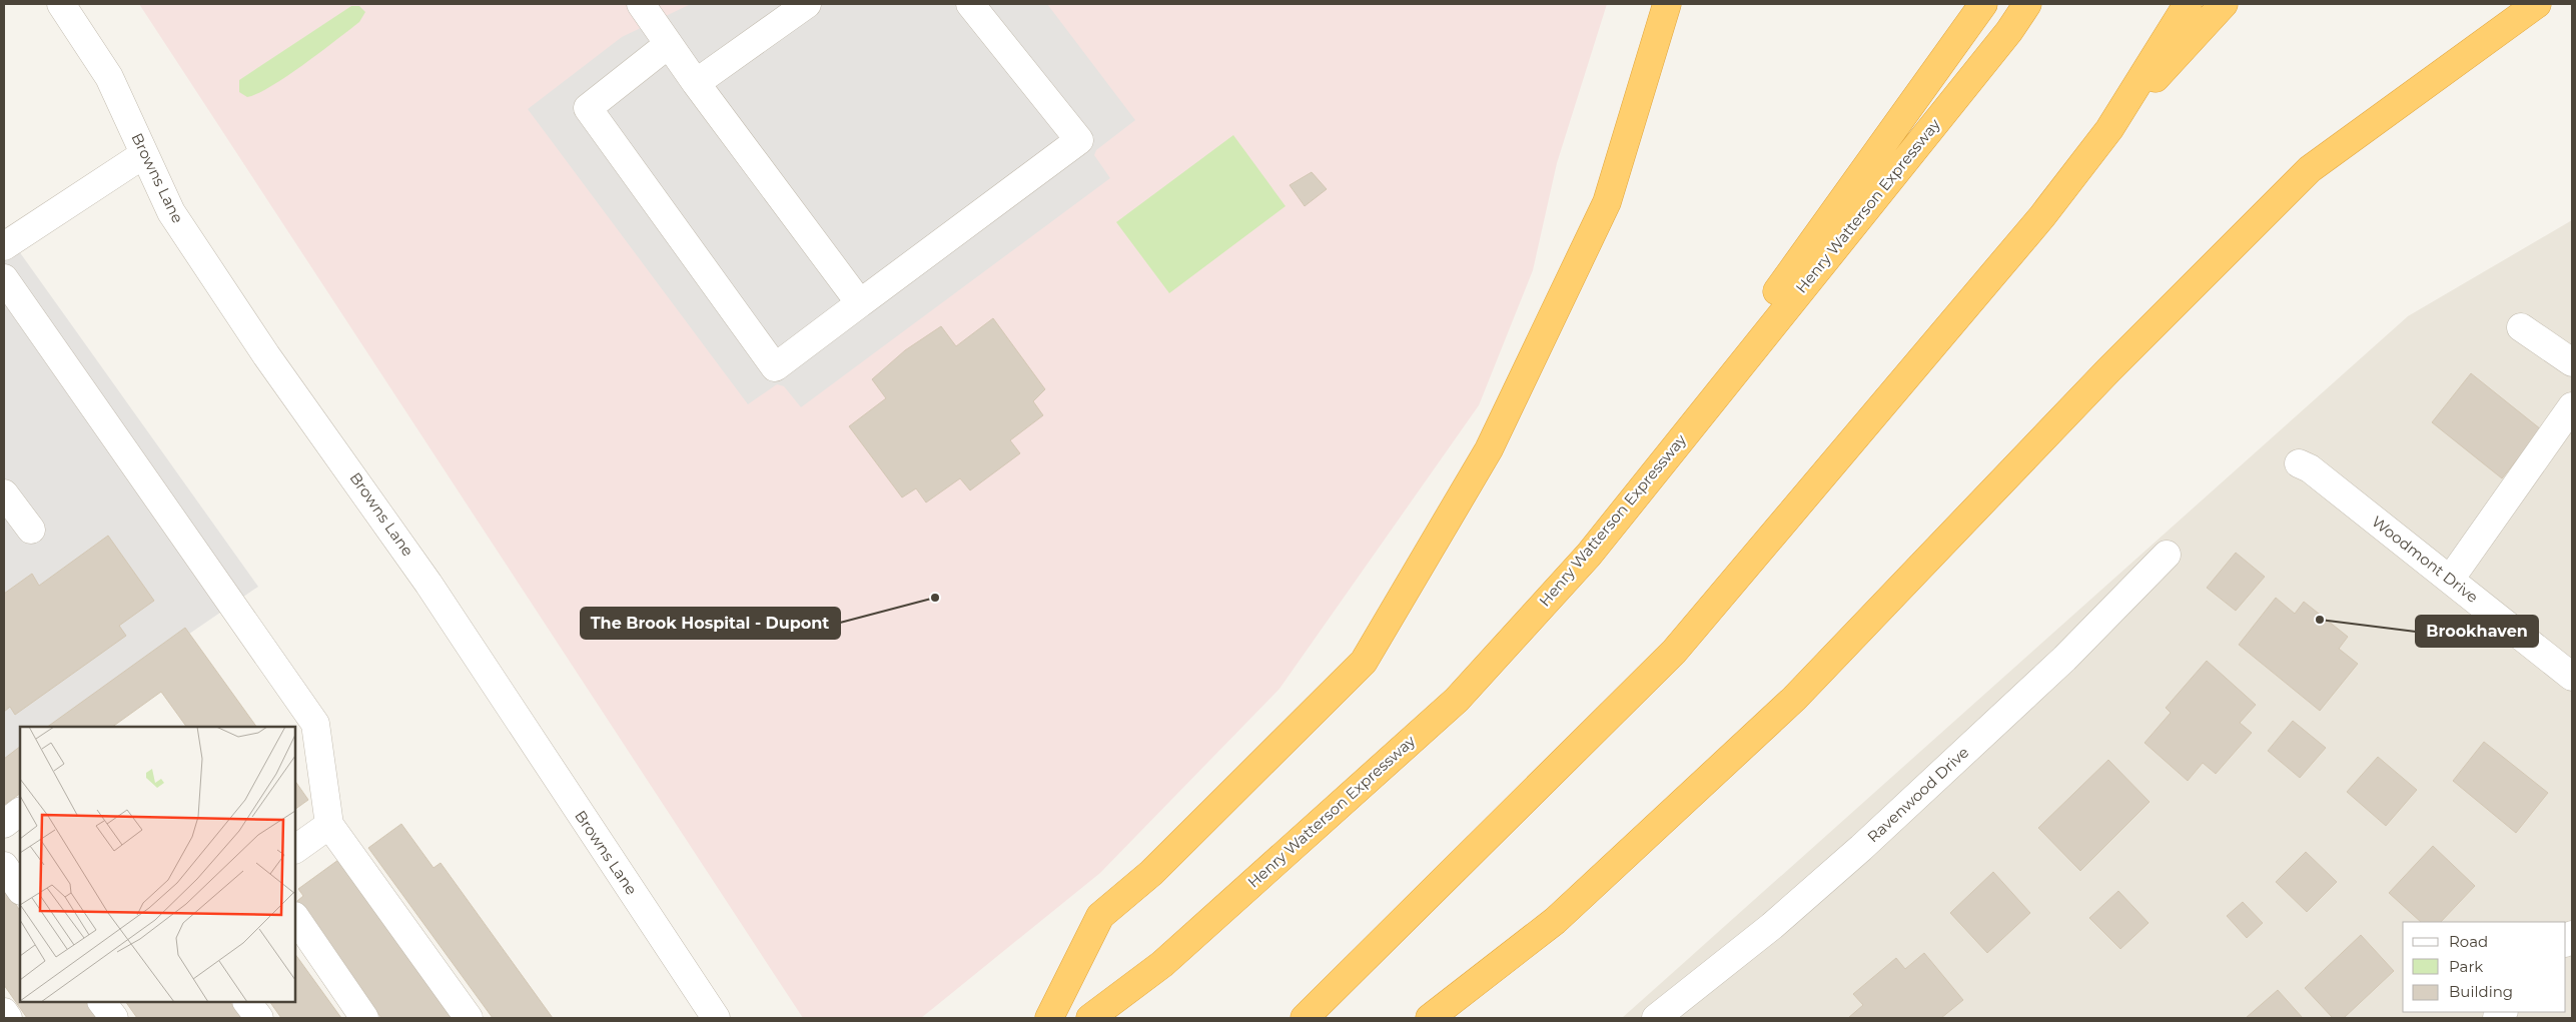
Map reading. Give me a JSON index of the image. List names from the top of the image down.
{
  "streets": {
    "highway": ["Henry Watterson Expressway"],
    "street": ["Browns Lane", "Woodmont Drive", "Ravenwood Drive"]
  },
  "places": ["The Brook Hospital - Dupont", "Brookhaven"],
  "legend": ["Road", "Park", "Building"]
}
